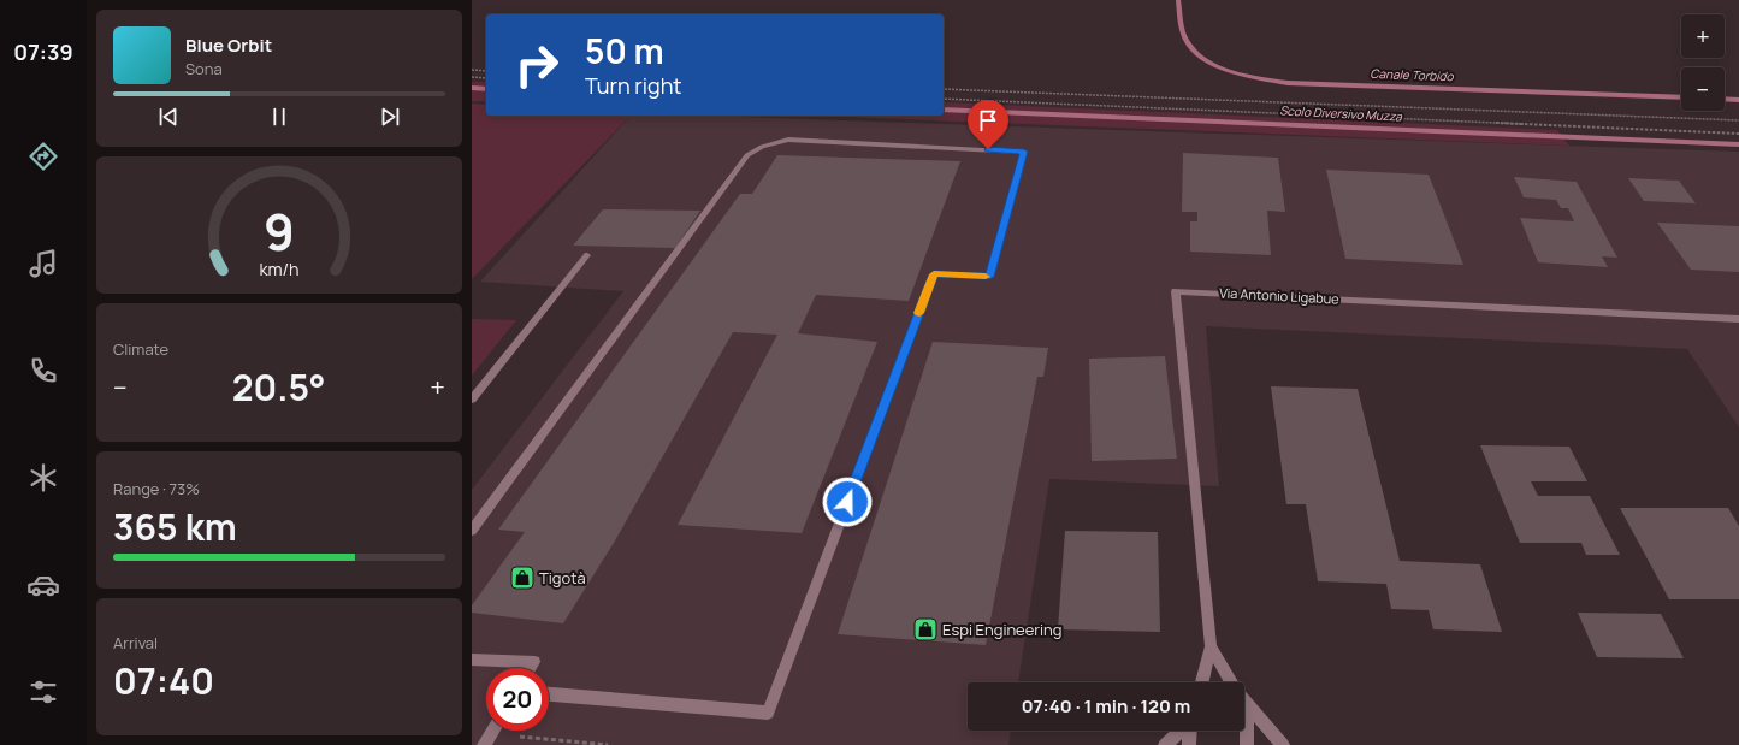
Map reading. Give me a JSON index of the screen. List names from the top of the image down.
{
  "streets": {
    "street": ["Via Antonio Ligabue"]
  },
  "water": ["Canale Torbido", "Scolo Diversivo Muzza"],
  "places": {
    "shop": ["Tigotà", "Espi Engineering"]
  },
  "page": {
    "tabs": "07:39",
    "map_buttons": ["+", "−"],
    "turn": ["50 m", "Turn right"],
    "song": ["Blue Orbit", "Sona"],
    "tile": [
      "Climate",
      ["Range · 73%", "365 km"],
      ["Arrival", "07:40"]
    ],
    "heat": ["−", "20.5°", "+"],
    "limit": "20",
    "trip": "07:40 · 1 min · 120 m",
    "gauge": ["9", "km/h"]
  }
}
